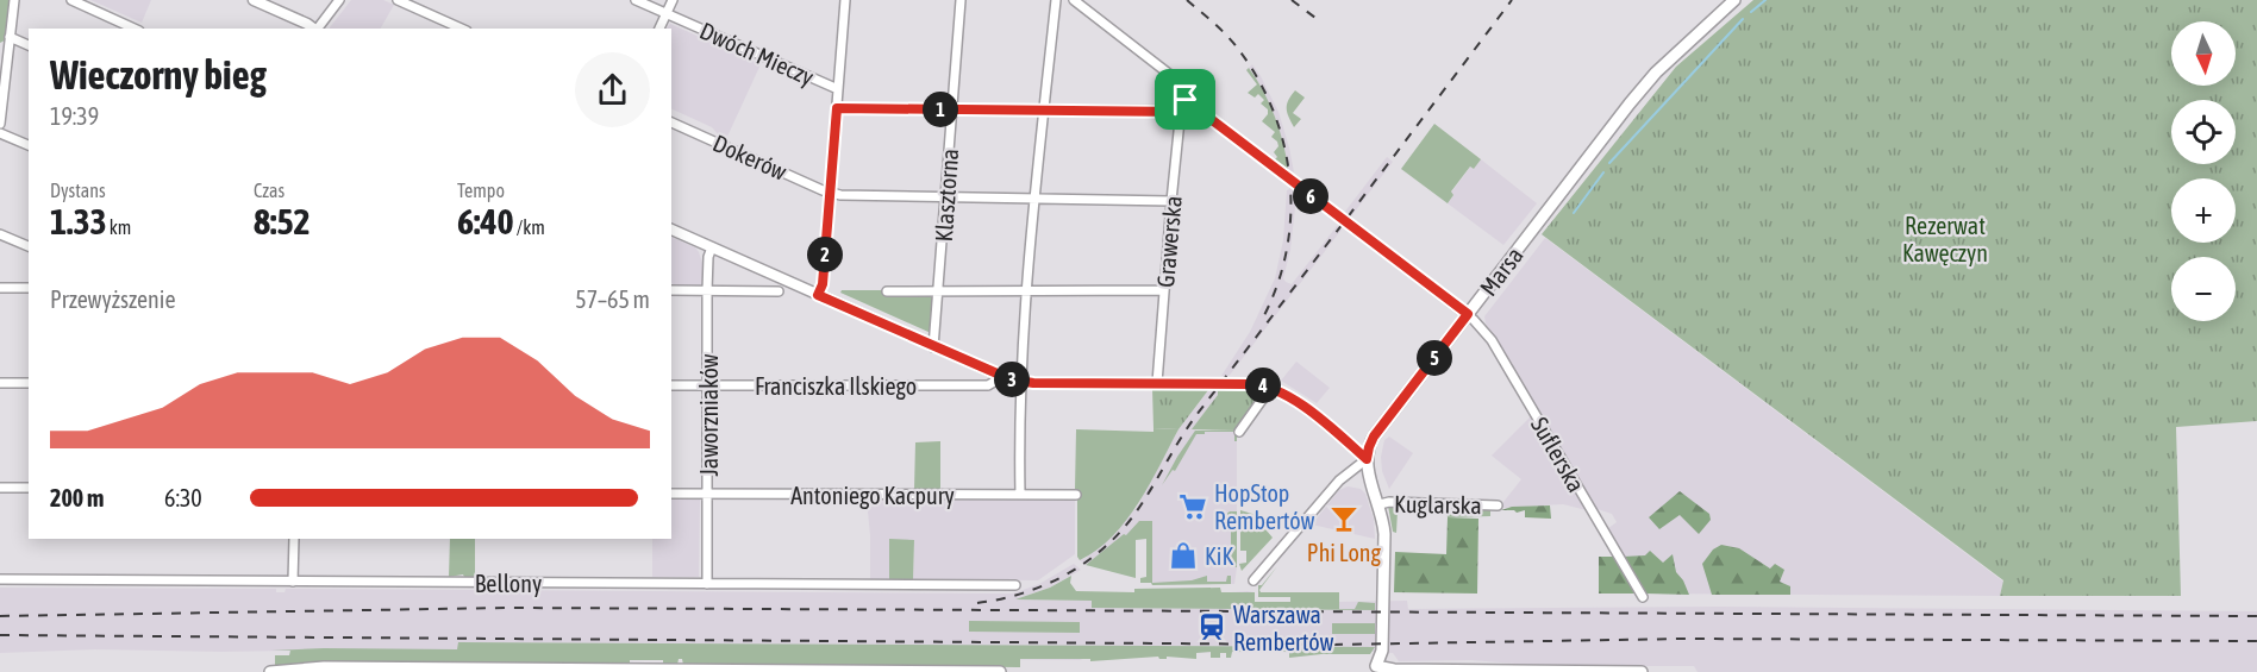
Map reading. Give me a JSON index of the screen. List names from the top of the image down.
{
  "streets": {
    "main road": ["Marsa"],
    "street": [
      "Dwóch Mieczy",
      "Dokerów",
      "Klasztorna",
      "Grawerska",
      "Franciszka Ilskiego",
      "Jaworzniaków",
      "Suflerska",
      "Antoniego Kacpury",
      "Kuglarska",
      "Bellony"
    ]
  },
  "crossings": [
    ["Grawerska", "Suflerska"],
    ["Marsa", "Suflerska"],
    ["Franciszka Ilskiego", "Jaworzniaków"],
    ["Jaworzniaków", "Antoniego Kacpury"],
    ["Jaworzniaków", "Bellony"]
  ],
  "parks": ["Rezerwat Kawęczyn"],
  "places": {
    "supermarket": ["HopStop Rembertów"],
    "bar": ["Phi Long"],
    "shop": ["KiK"],
    "station": ["Warszawa Rembertów"]
  },
  "north": "bottom",
  "page": {
    "map_buttons": ["+", "−"],
    "heading": ["Wieczorny bieg", "19:39"],
    "pins": [
      "1",
      "6",
      "2",
      "5",
      "3",
      "4"
    ],
    "stats": [
      ["Dystans", "1.33 km"],
      ["Czas", "8:52"],
      ["Tempo", "6:40 /km"]
    ],
    "chart": ["Przewyższenie", "57–65 m"],
    "list": [
      {
        "name": "200 m",
        "note": "6:30"
      }
    ]
  }
}
